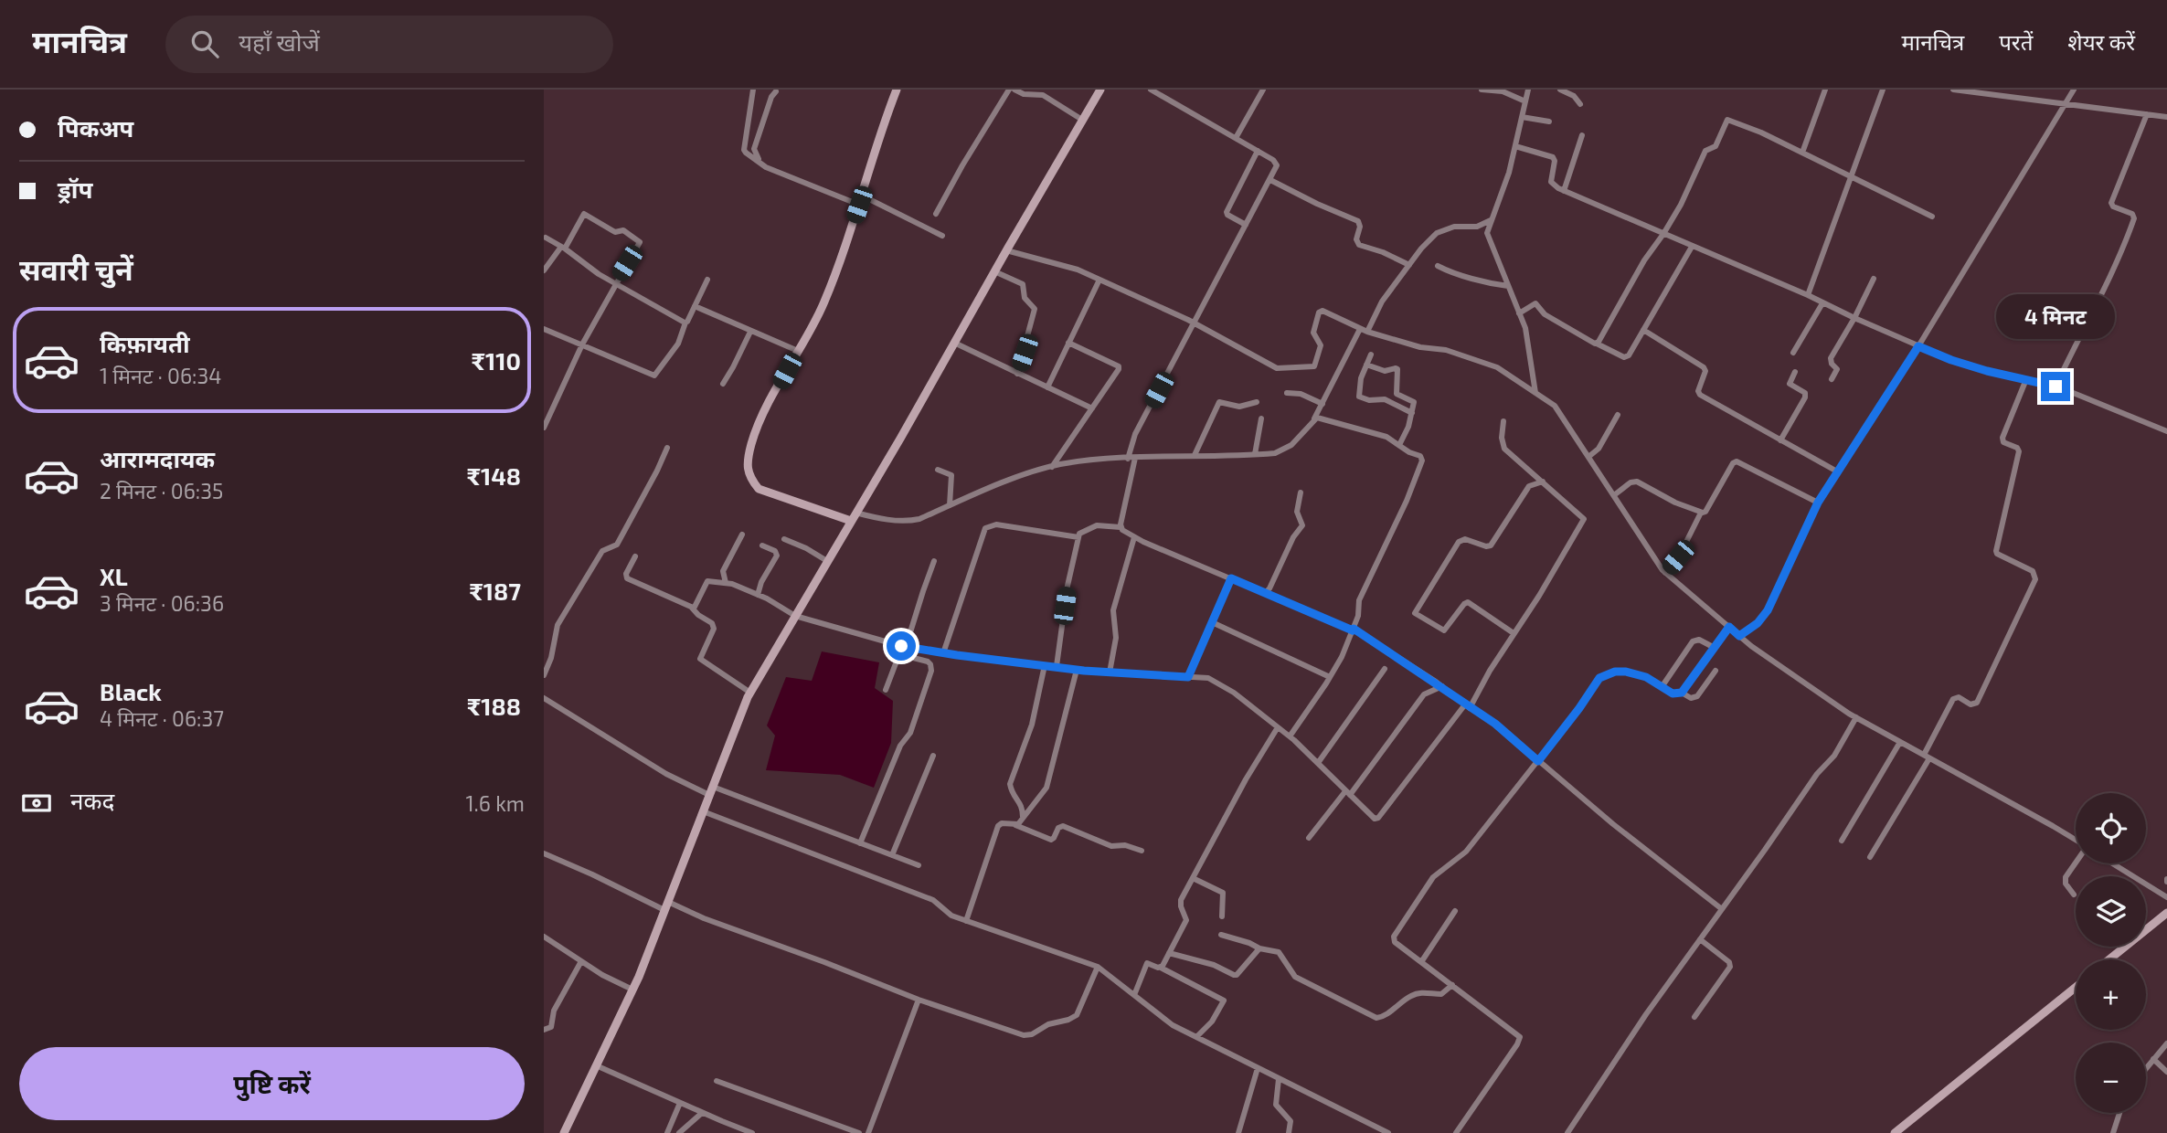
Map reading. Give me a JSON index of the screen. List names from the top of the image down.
{
  "page": {
    "header": "मानचित्र",
    "search": "यहाँ खोजें",
    "nav": ["मानचित्र", "परतें", "शेयर करें"],
    "banner": ["पिकअप", "ड्रॉप"],
    "heading": "सवारी चुनें",
    "bubble": "4 मिनट",
    "list": [
      {
        "name": "किफ़ायती",
        "note": "1 मिनट · 06:34",
        "value": "₹110"
      },
      {
        "name": "आरामदायक",
        "note": "2 मिनट · 06:35",
        "value": "₹148"
      },
      {
        "name": "XL",
        "note": "3 मिनट · 06:36",
        "value": "₹187"
      },
      {
        "name": "Black",
        "note": "4 मिनट · 06:37",
        "value": "₹188"
      }
    ],
    "pay": ["नकद", "1.6 km"],
    "map_buttons": ["+", "−"],
    "buttons": "पुष्टि करें"
  }
}
